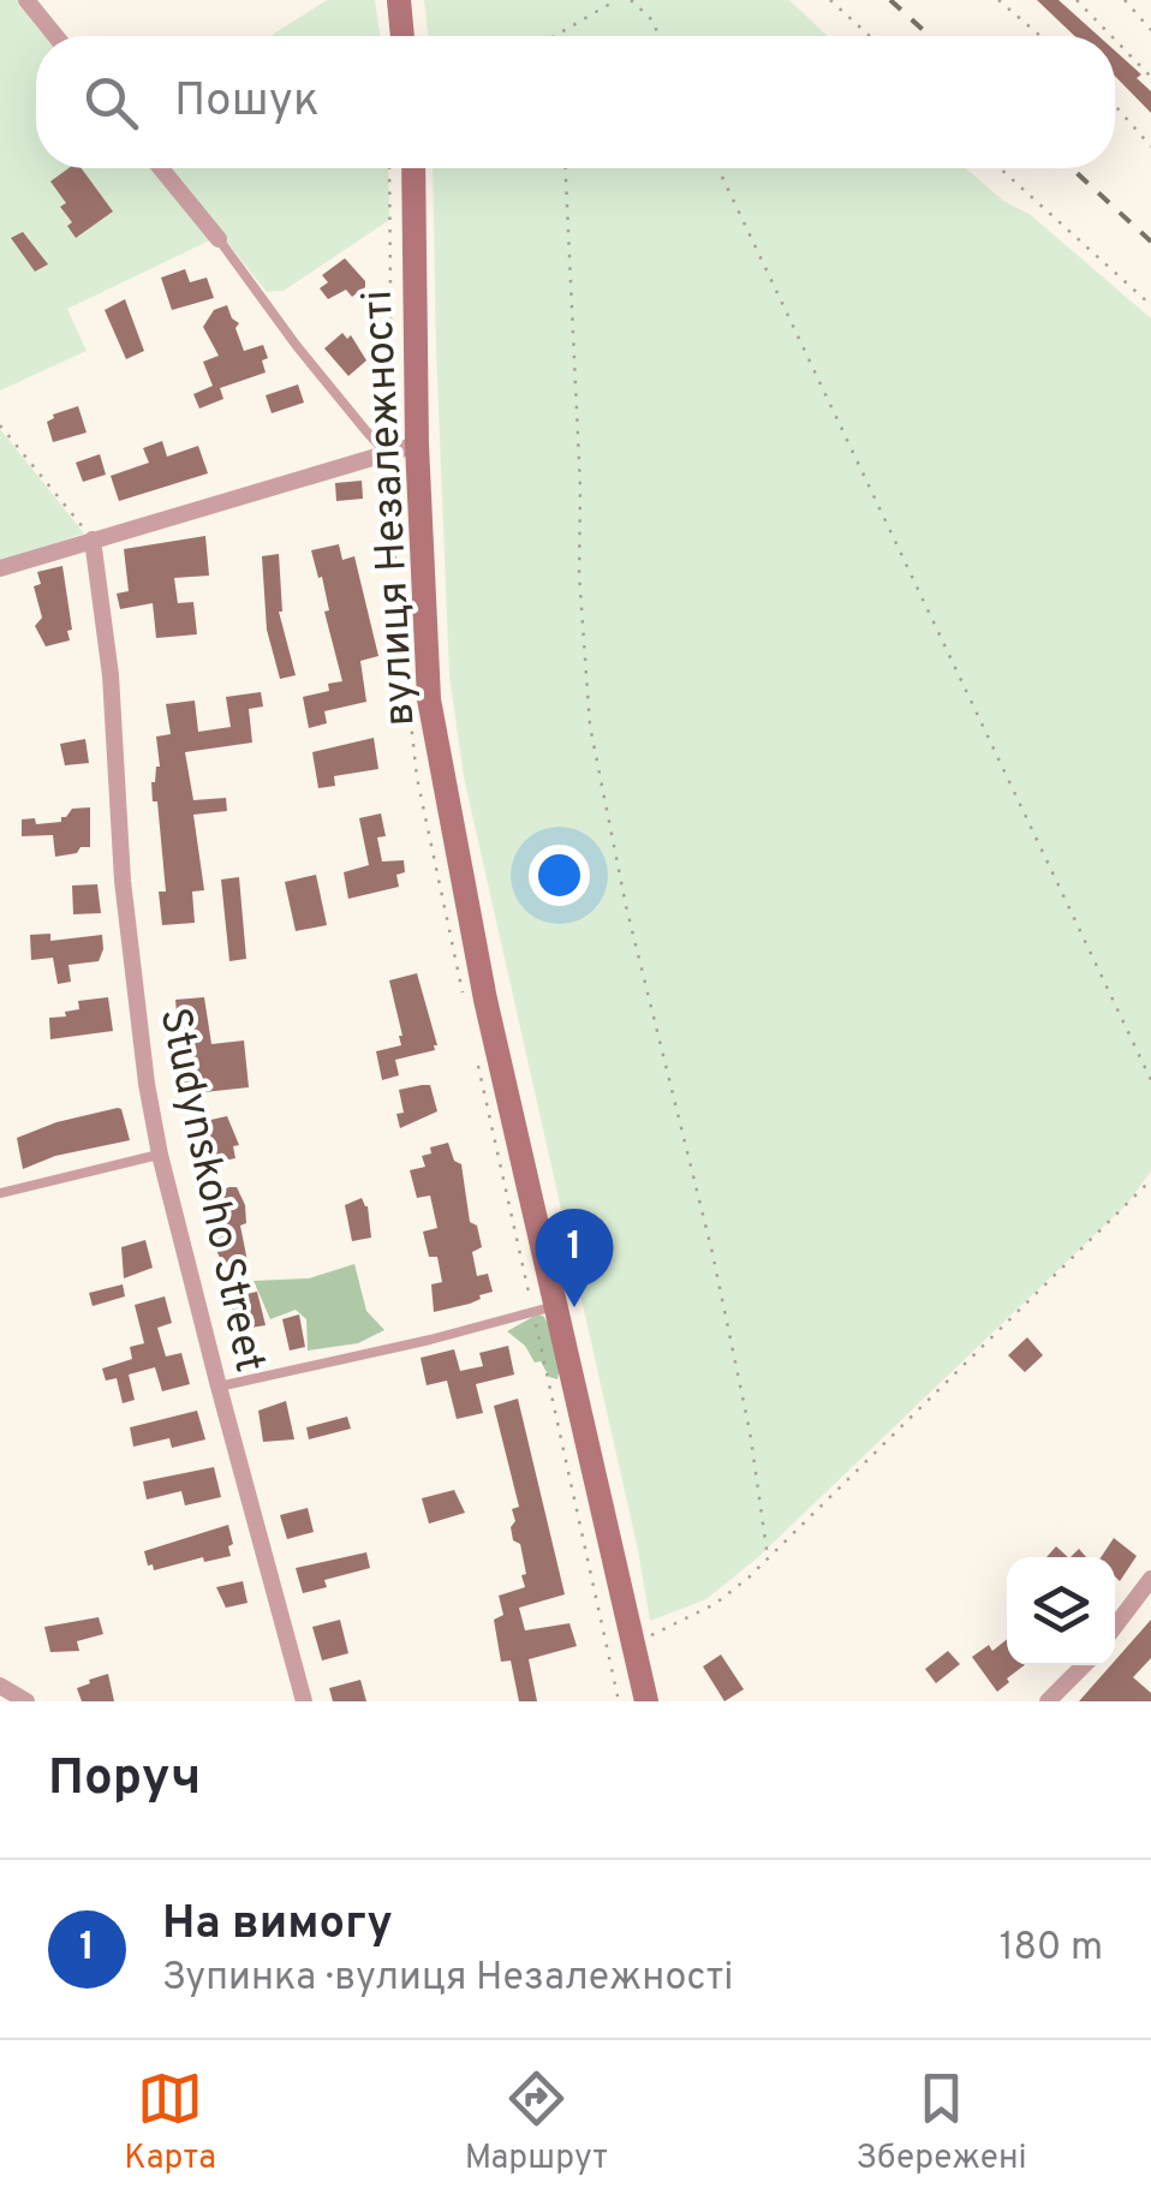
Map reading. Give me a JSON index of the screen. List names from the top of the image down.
{
  "streets": {
    "street": ["вулиця Незалежності", "Studynskoho Street"]
  },
  "page": {
    "search": "Пошук",
    "pins": "1",
    "heading": "Поруч",
    "list": [
      {
        "mark": "1",
        "name": "На вимогу",
        "note": "Зупинка · вулиця Незалежності",
        "value": "180 m"
      }
    ],
    "nav": ["Карта", "Маршрут", "Збережені"]
  }
}
